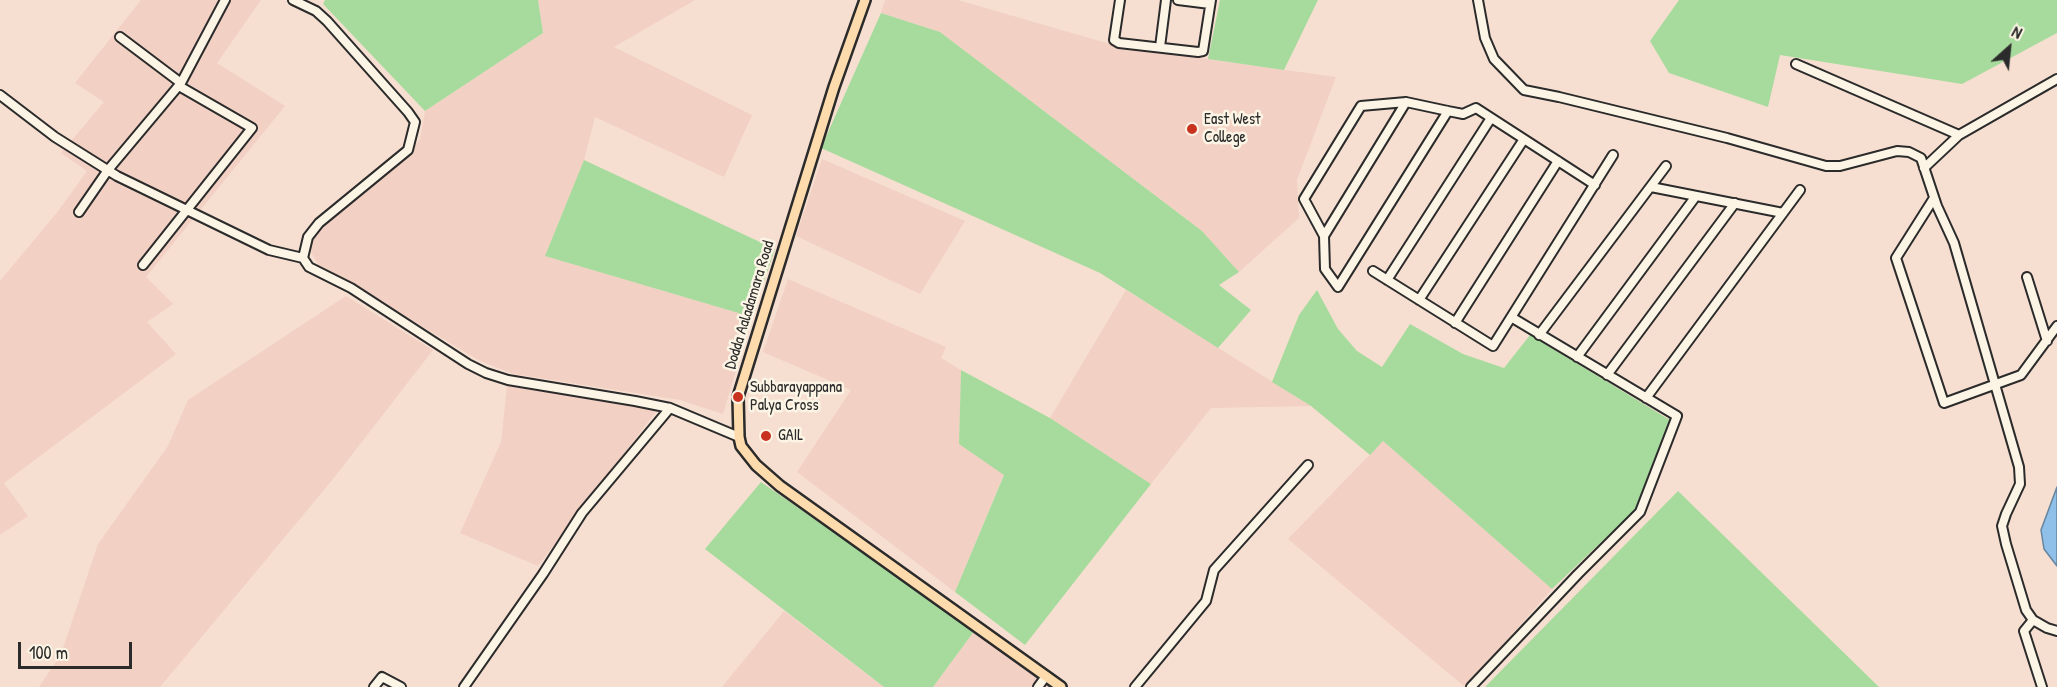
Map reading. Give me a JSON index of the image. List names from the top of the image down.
{
  "streets": {
    "main road": ["Dodda Aaladamara Road"]
  },
  "places": ["East West College", "Subbarayappana Palya Cross", "GAIL"],
  "scale_bar": "100 m",
  "north": "top right"
}
